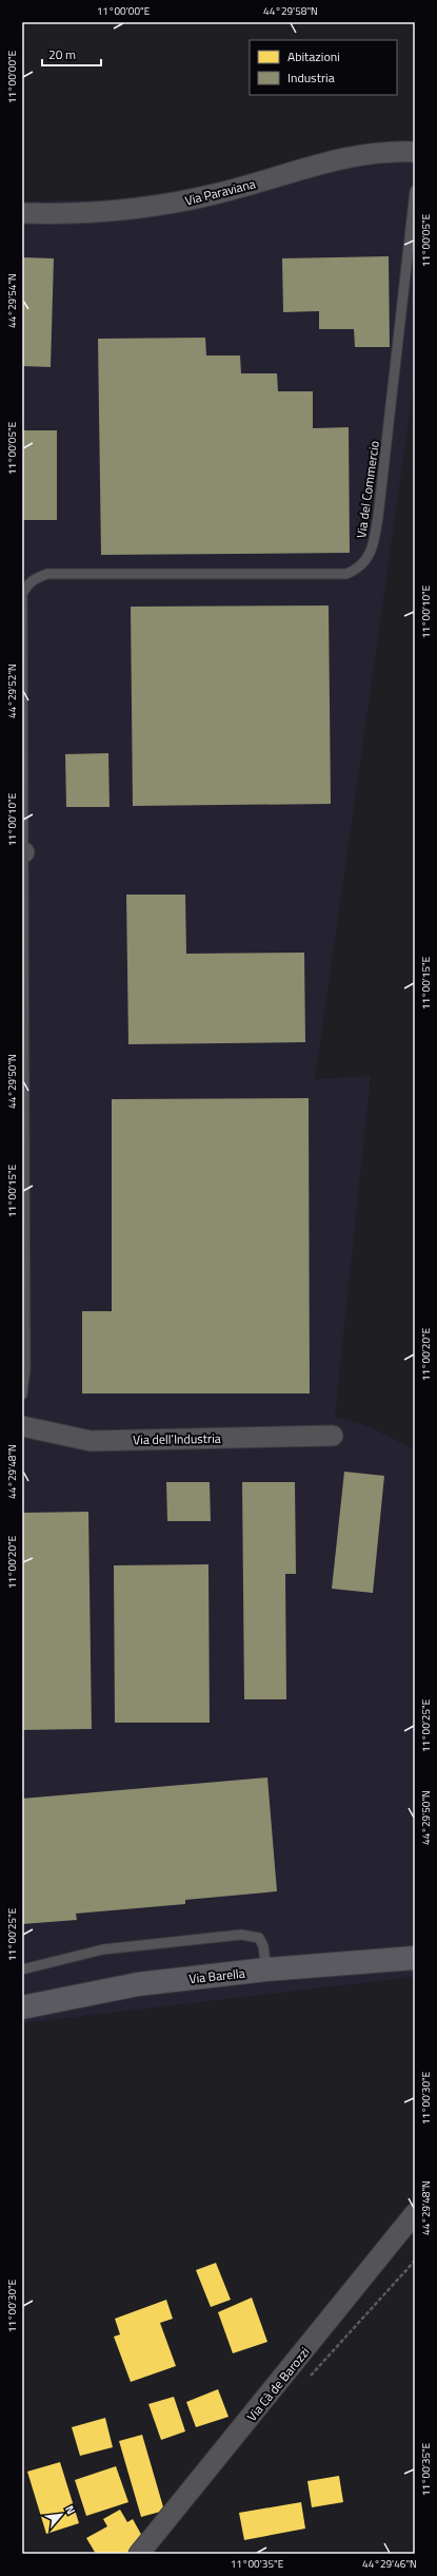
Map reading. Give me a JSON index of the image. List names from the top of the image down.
{
  "streets": {
    "street": [
      "Via Paraviana",
      "Via dell’Industria",
      "Via Barella",
      "Via Cà de Barozzi"
    ],
    "lane": ["Via del Commercio"]
  },
  "legend": ["Abitazioni", "Industria"],
  "scale_bar": "20 m",
  "north": "top right",
  "coordinates": [
    "11°00'00\"E",
    "44°29'58\"N",
    "11°00'05\"E",
    "44°29'54\"N",
    "11°00'10\"E",
    "44°29'52\"N",
    "11°00'15\"E",
    "44°29'50\"N",
    "11°00'20\"E",
    "44°29'48\"N",
    "11°00'25\"E",
    "11°00'30\"E",
    "11°00'35\"E",
    "44°29'46\"N"
  ]
}
